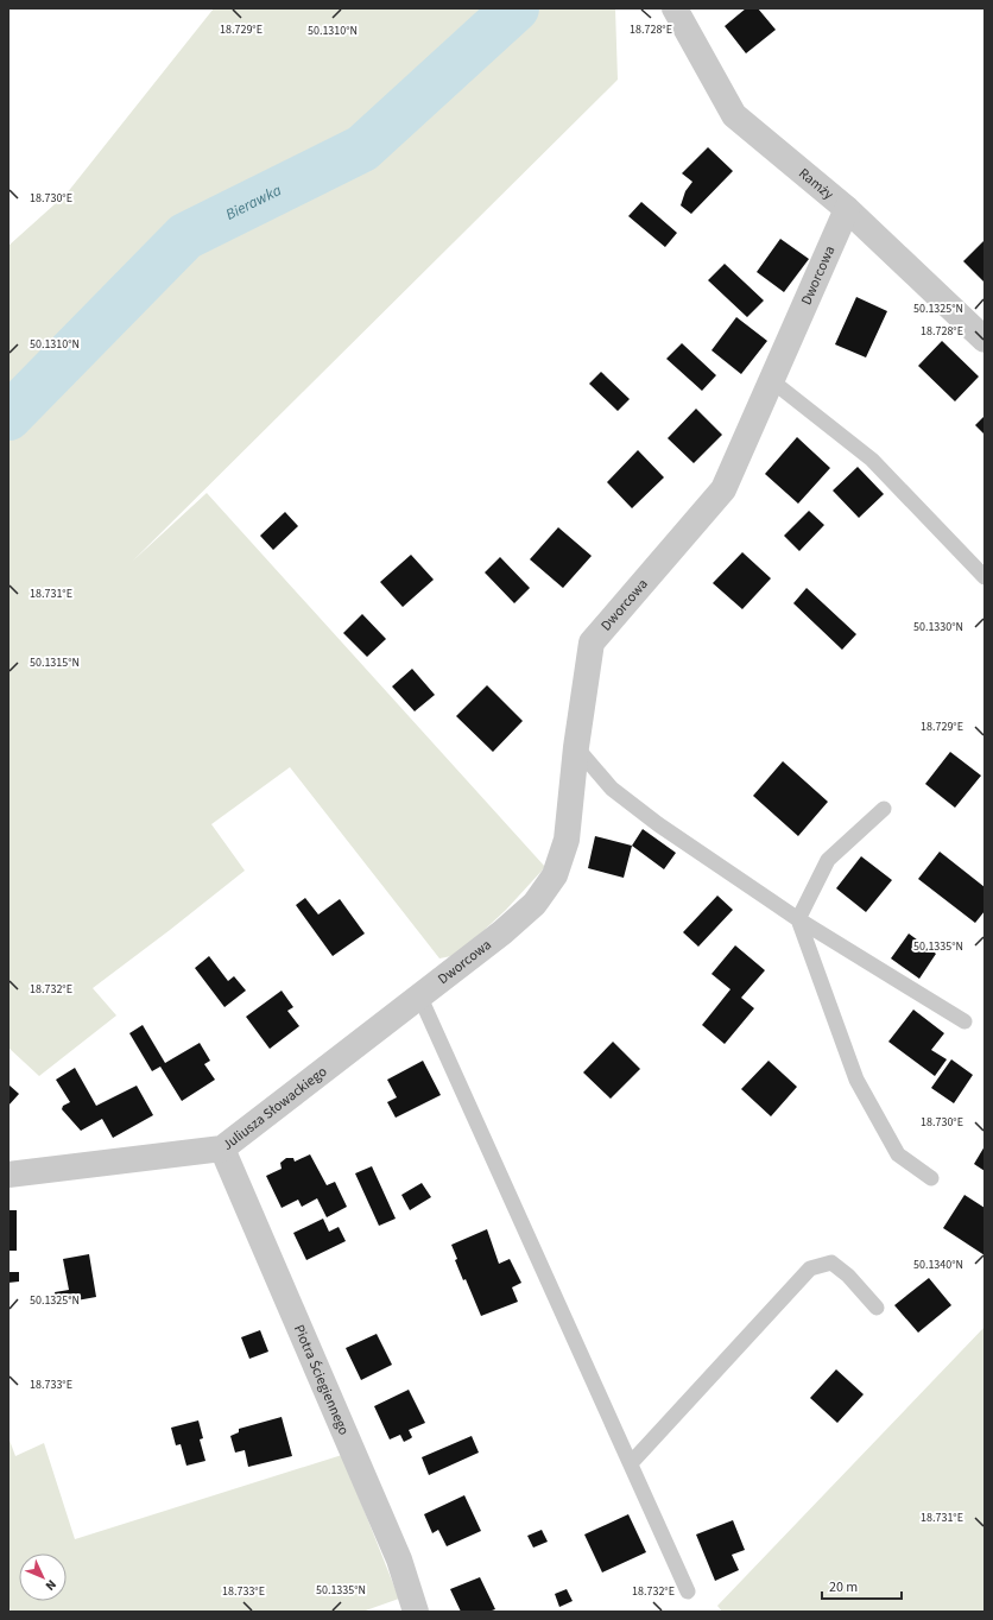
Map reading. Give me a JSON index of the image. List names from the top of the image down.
{
  "streets": {
    "street": [
      "Ramży",
      "Dworcowa",
      "Juliusza Słowackiego",
      "Piotra Ściegiennego"
    ]
  },
  "crossings": [
    ["Ramży", "Dworcowa"],
    ["Dworcowa", "Juliusza Słowackiego"],
    ["Juliusza Słowackiego", "Piotra Ściegiennego"]
  ],
  "water": ["Bierawka"],
  "scale_bar": "20 m",
  "north": "bottom right",
  "coordinates": [
    "18.729°E",
    "18.728°E",
    "50.1310°N",
    "18.730°E",
    "50.1325°N",
    "18.731°E",
    "50.1330°N",
    "50.1315°N",
    "50.1335°N",
    "18.732°E",
    "50.1340°N",
    "18.733°E"
  ]
}
